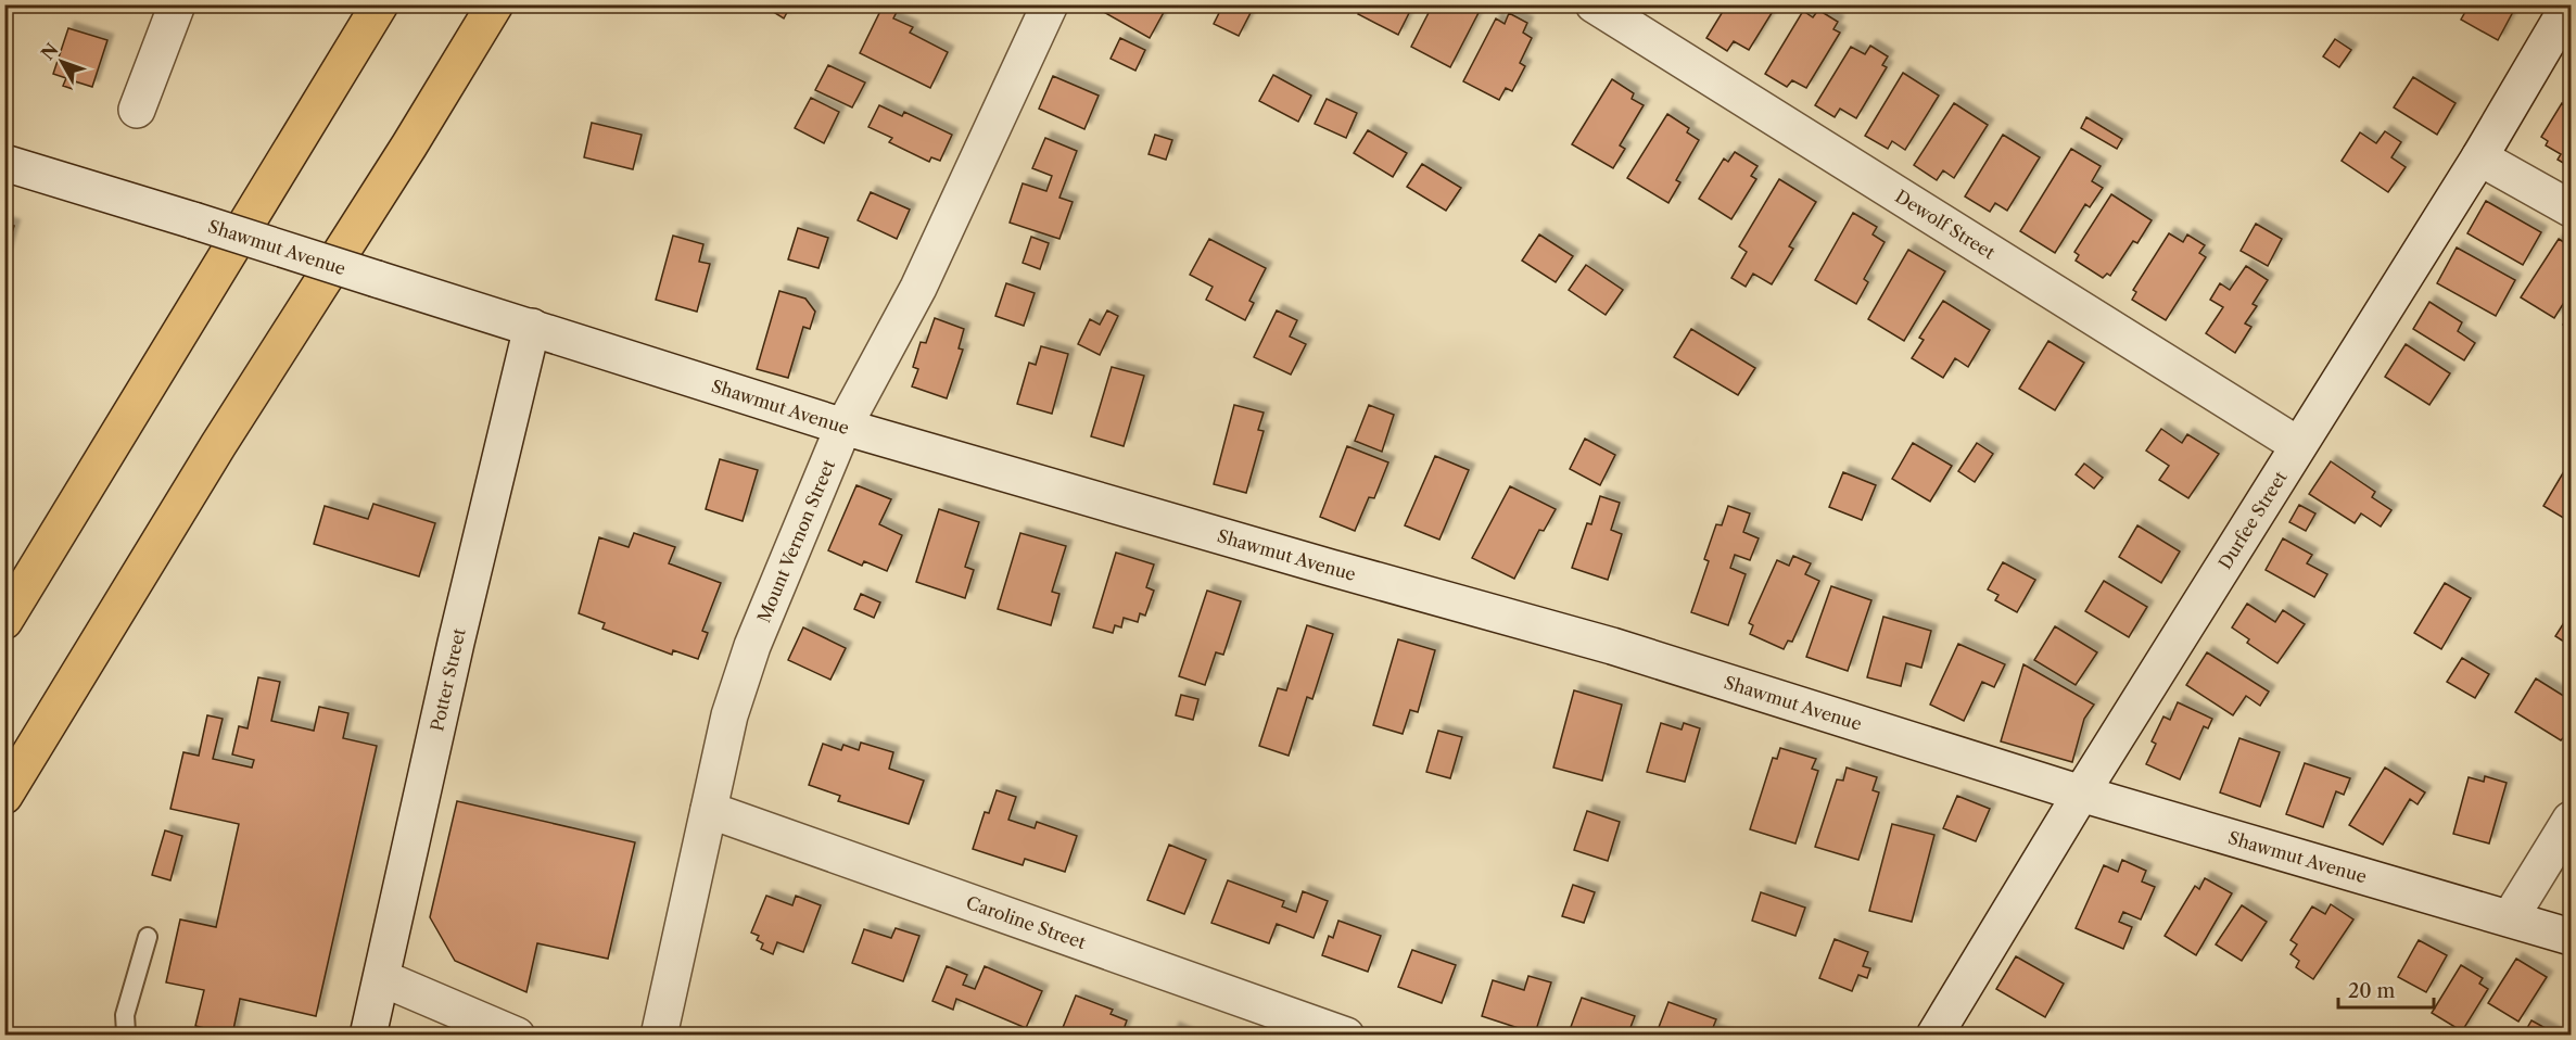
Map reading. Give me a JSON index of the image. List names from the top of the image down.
{
  "streets": {
    "street": [
      "Dewolf Street",
      "Shawmut Avenue",
      "Durfee Street",
      "Mount Vernon Street",
      "Potter Street",
      "Caroline Street"
    ]
  },
  "crossings": [
    ["Dewolf Street", "Durfee Street"],
    ["Shawmut Avenue", "Durfee Street"],
    ["Shawmut Avenue", "Mount Vernon Street"],
    ["Shawmut Avenue", "Potter Street"],
    ["Mount Vernon Street", "Caroline Street"]
  ],
  "scale_bar": "20 m",
  "north": "top left"
}
